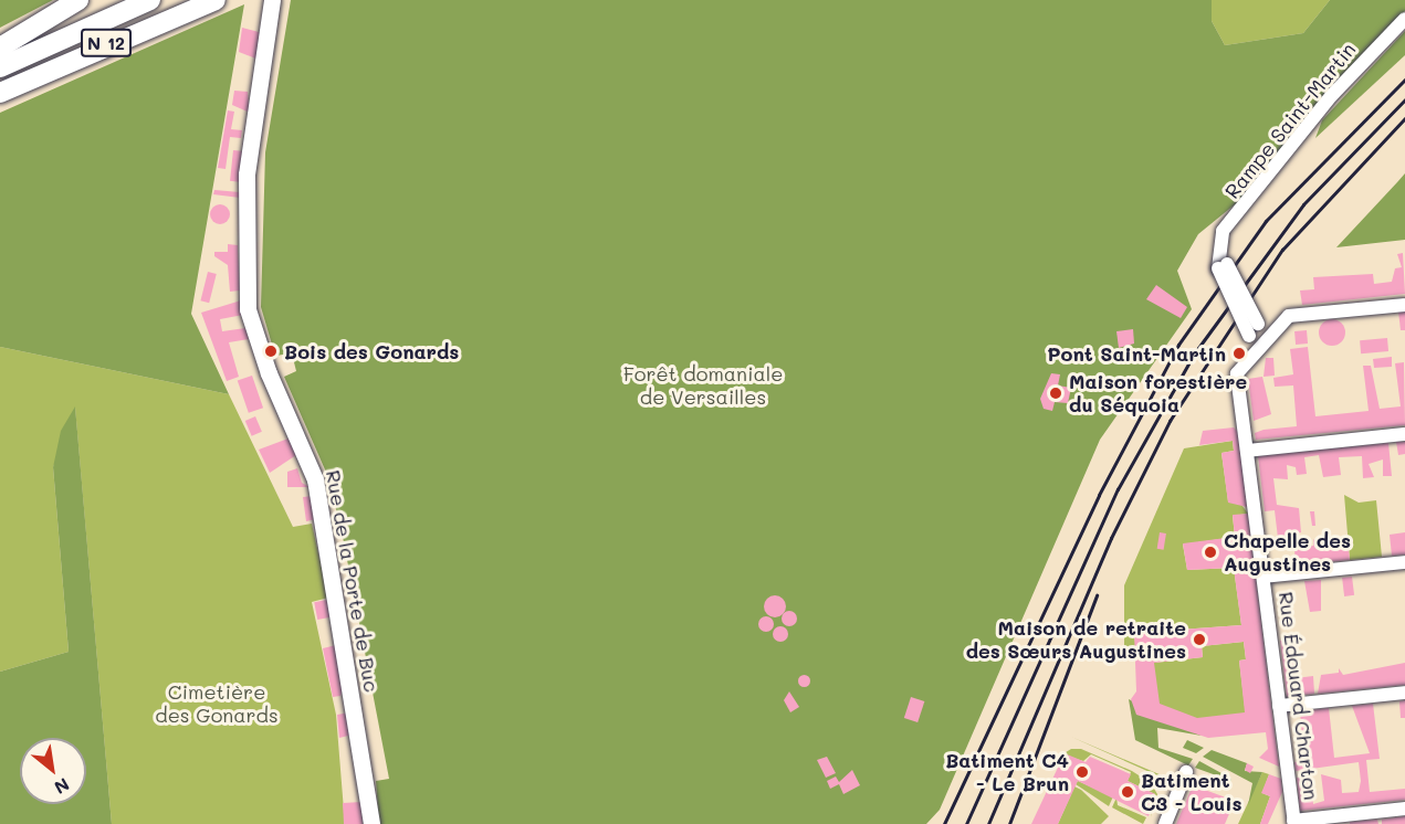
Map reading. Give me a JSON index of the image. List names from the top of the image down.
{
  "streets": {
    "highway": ["N 12"],
    "main road": ["Rue de la Porte de Buc"],
    "street": ["Rampe Saint-Martin", "Rue Édouard Charton"]
  },
  "parks": ["Forêt domaniale de Versailles", "Cimetière des Gonards"],
  "places": [
    "Bois des Gonards",
    "Pont Saint-Martin",
    "Maison forestière du Séquoia",
    "Chapelle des Augustines",
    "Maison de retraite des Sœurs Augustines",
    "Batiment C4 - Le Brun",
    "Batiment C3 - Louis"
  ],
  "north": "bottom right"
}
